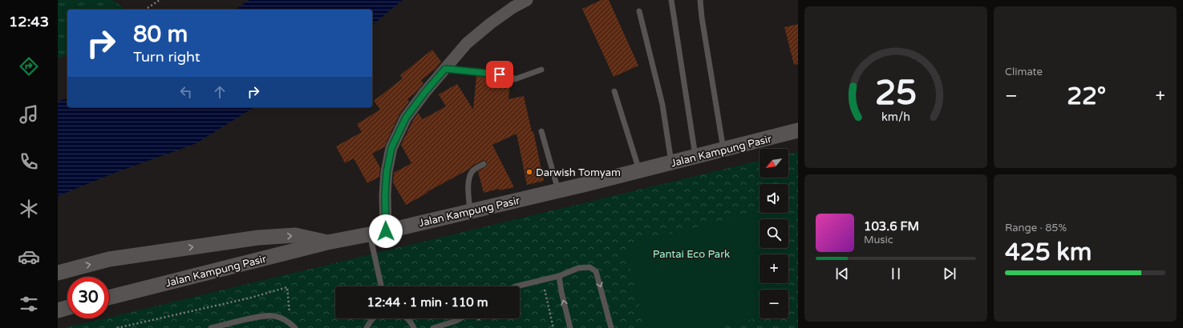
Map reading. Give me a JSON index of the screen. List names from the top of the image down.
{
  "streets": {
    "street": ["Jalan Kampung Pasir"]
  },
  "parks": ["Pantai Eco Park"],
  "places": ["Darwish Tomyam"],
  "north": "bottom left",
  "page": {
    "tabs": "12:43",
    "tile": [
      "Climate",
      ["Range · 85%", "425 km"]
    ],
    "turn": ["80 m", "Turn right"],
    "heat": ["−", "22°", "+"],
    "map_buttons": ["+", "−"],
    "song": ["103.6 FM", "Music"],
    "limit": "30",
    "trip": "12:44 · 1 min · 110 m",
    "gauge": ["25", "km/h"]
  }
}
